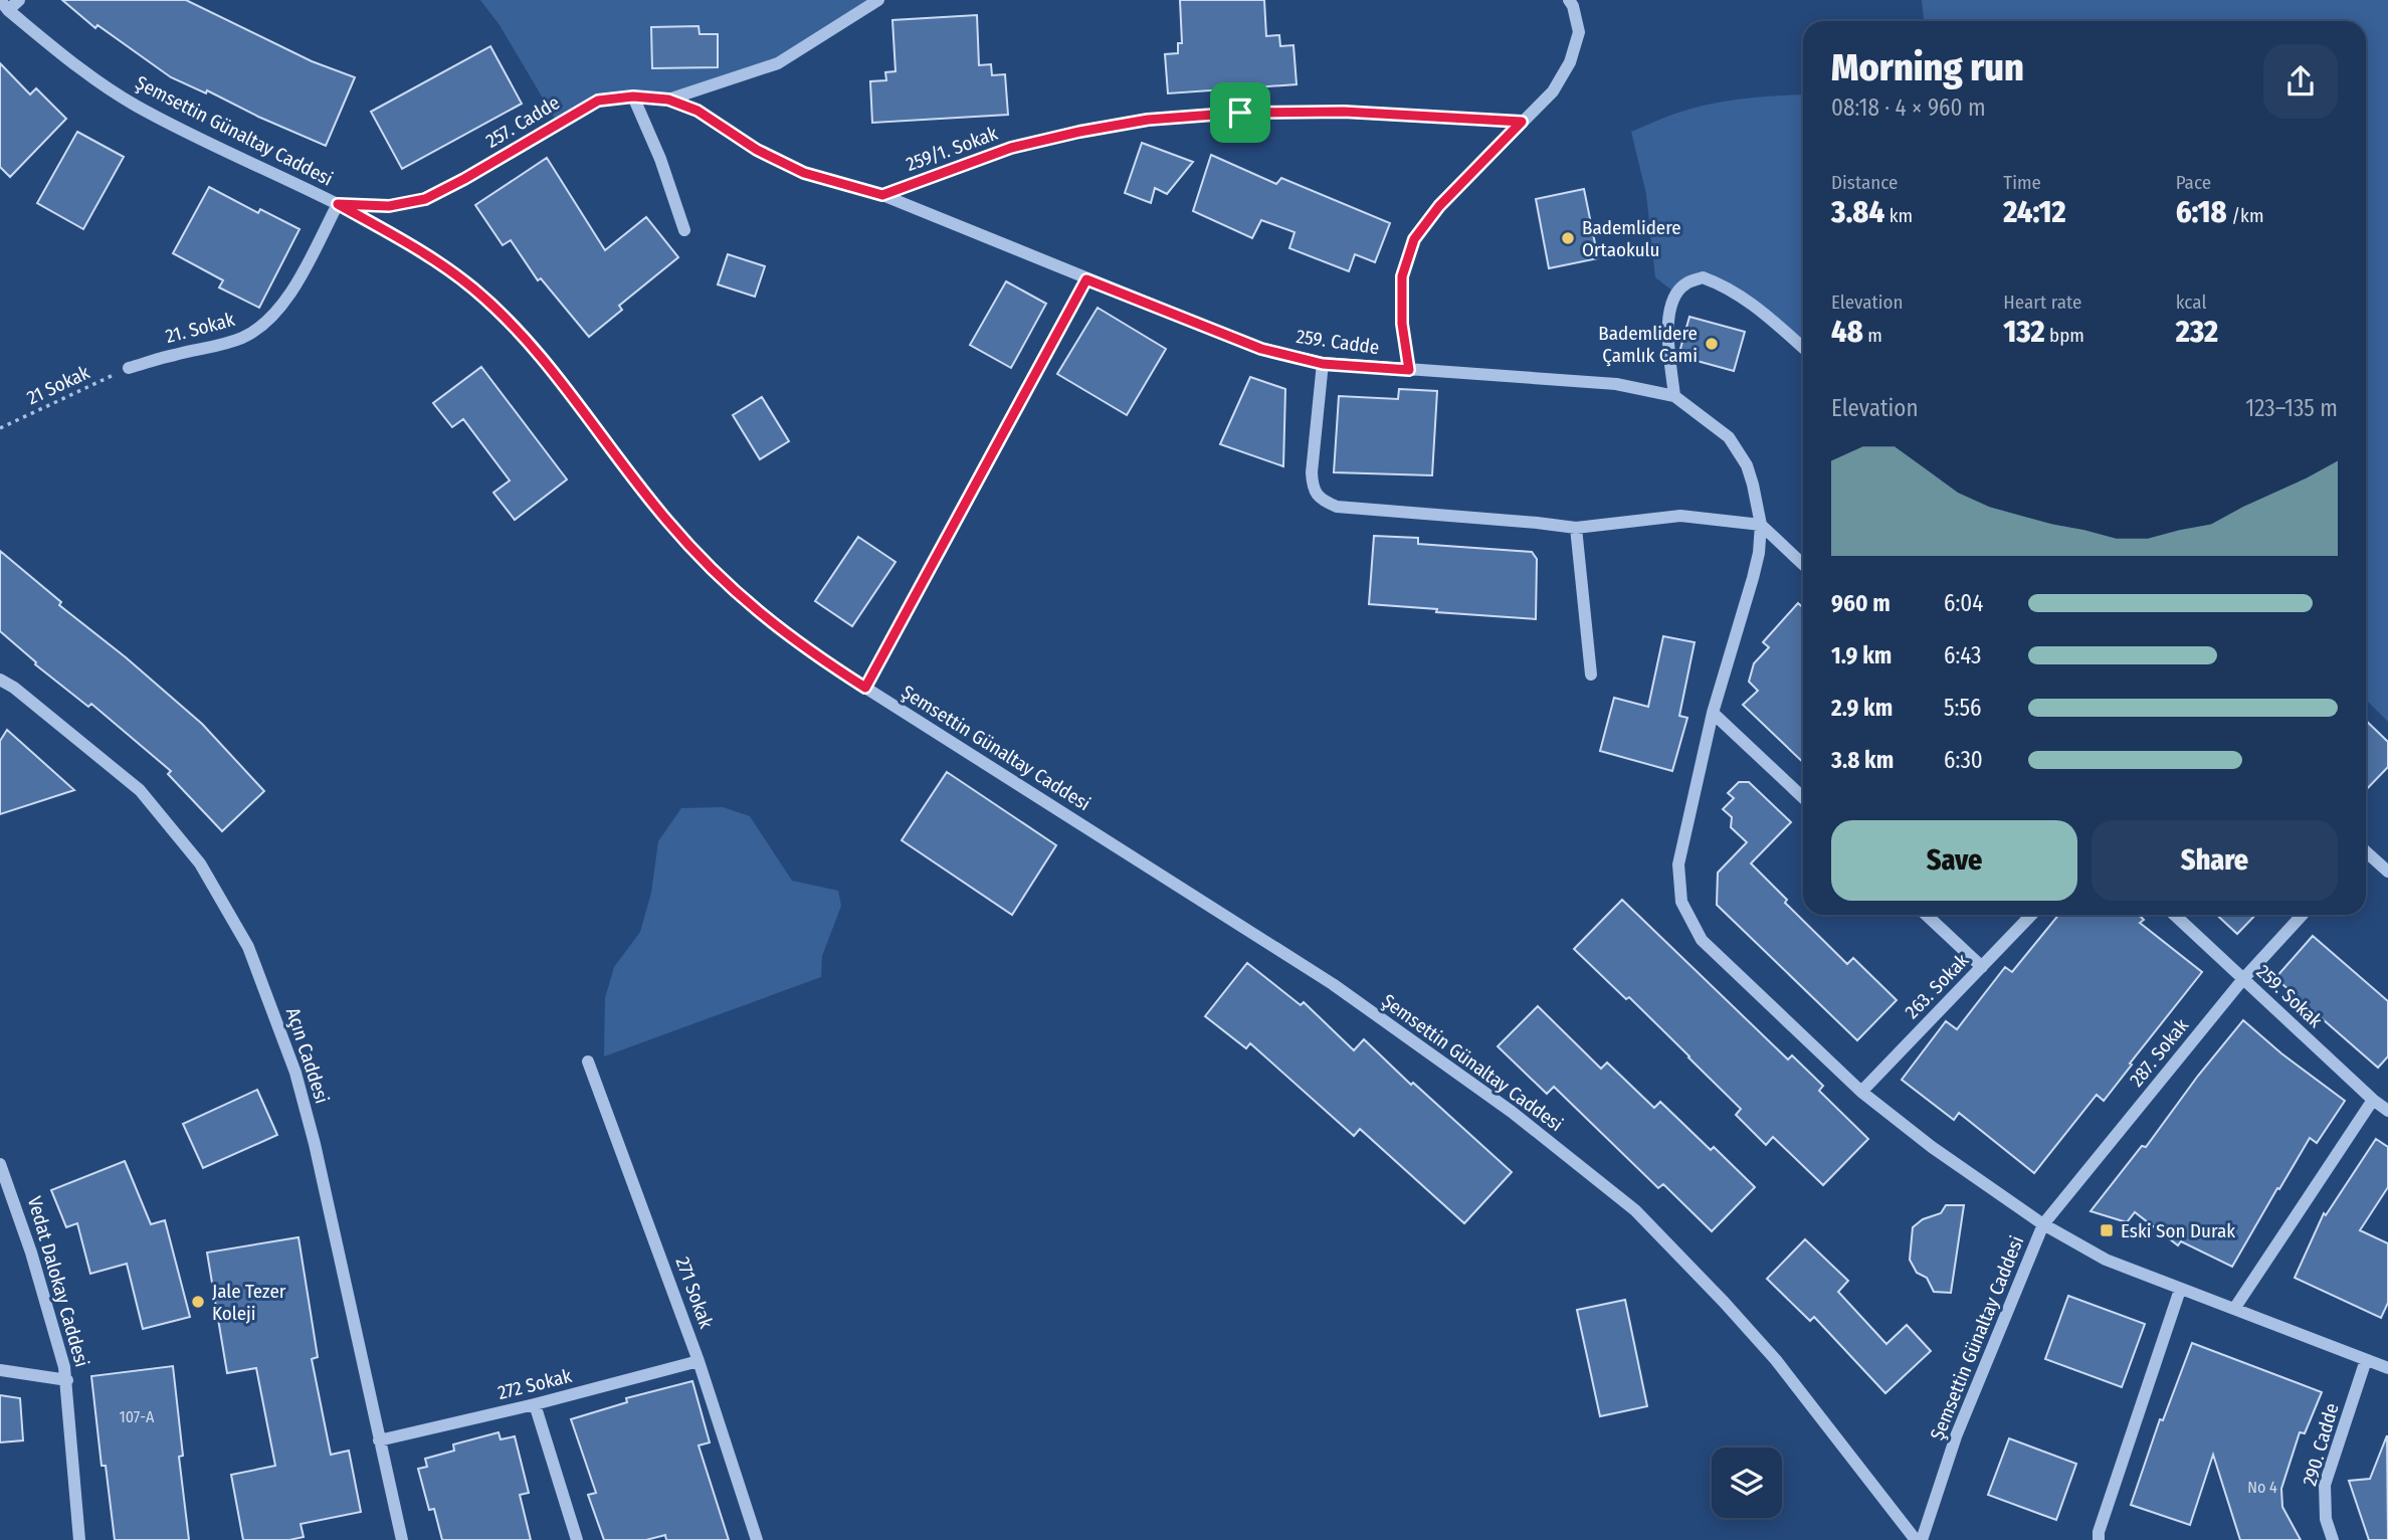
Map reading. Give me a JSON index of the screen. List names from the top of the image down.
{
  "streets": {
    "street": [
      "257. Cadde",
      "Şemsettin Günaltay Caddesi",
      "259/1. Sokak",
      "21. Sokak",
      "259. Cadde",
      "263. Sokak",
      "259. Sokak",
      "287. Sokak",
      "Açın Caddesi",
      "Vedat Dalokay Caddesi",
      "271 Sokak",
      "272 Sokak",
      "290. Cadde"
    ],
    "path": ["21 Sokak"]
  },
  "crossings": [
    ["257. Cadde", "Şemsettin Günaltay Caddesi"],
    ["257. Cadde", "21. Sokak"],
    ["Şemsettin Günaltay Caddesi", "21. Sokak"],
    ["Şemsettin Günaltay Caddesi", "287. Sokak"],
    ["Şemsettin Günaltay Caddesi", "290. Cadde"],
    ["259/1. Sokak", "259. Cadde"],
    ["21. Sokak", "21 Sokak"],
    ["259. Sokak", "287. Sokak"],
    ["Açın Caddesi", "272 Sokak"],
    ["271 Sokak", "272 Sokak"]
  ],
  "places": {
    "other": ["Bademlidere Ortaokulu", "Bademlidere Çamlık Cami", "Jale Tezer Koleji"],
    "transit": ["Eski Son Durak"]
  },
  "house_numbers": ["107-A", "No 4"],
  "page": {
    "heading": ["Morning run", "08:18 · 4 × 960 m"],
    "stats": [
      ["Distance", "3.84 km"],
      ["Time", "24:12"],
      ["Pace", "6:18 /km"],
      ["Elevation", "48 m"],
      ["Heart rate", "132 bpm"],
      ["kcal", "232"]
    ],
    "chart": ["Elevation", "123–135 m"],
    "list": [
      {
        "name": "960 m",
        "note": "6:04"
      },
      {
        "name": "1.9 km",
        "note": "6:43"
      },
      {
        "name": "2.9 km",
        "note": "5:56"
      },
      {
        "name": "3.8 km",
        "note": "6:30"
      }
    ],
    "buttons": ["Save", "Share"]
  }
}
